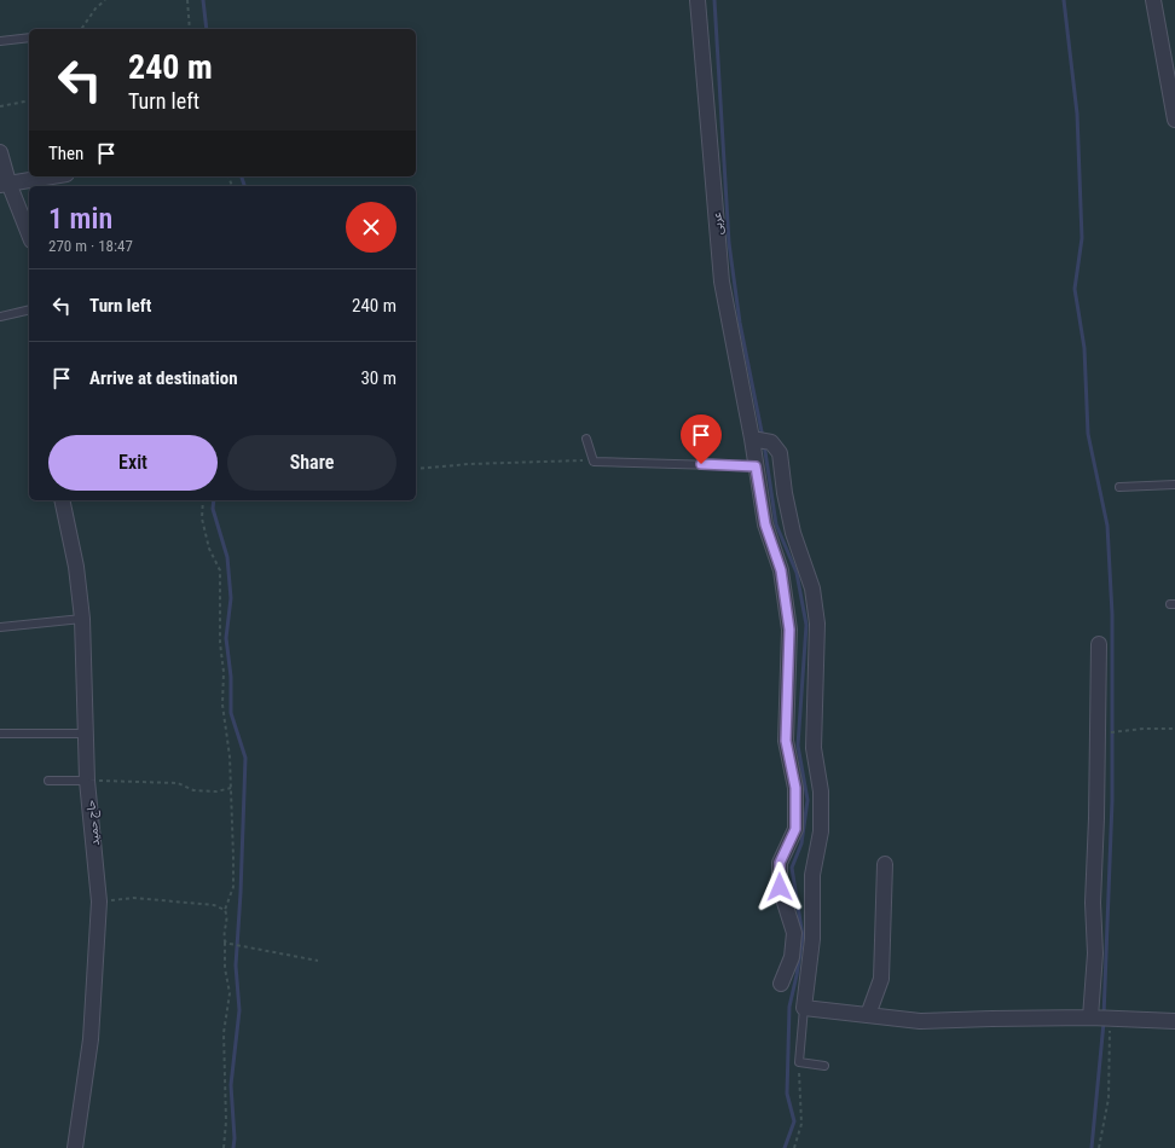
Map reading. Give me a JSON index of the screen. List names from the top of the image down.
{
  "streets": {
    "street": ["عربی", "حاج حمید"]
  },
  "page": {
    "turn": ["240 m", "Turn left"],
    "then": "Then",
    "heading": ["1 min", "270 m · 18:47"],
    "list": [
      {
        "name": "Turn left",
        "value": "240 m"
      },
      {
        "name": "Arrive at destination",
        "value": "30 m"
      }
    ],
    "buttons": ["Exit", "Share"]
  }
}
